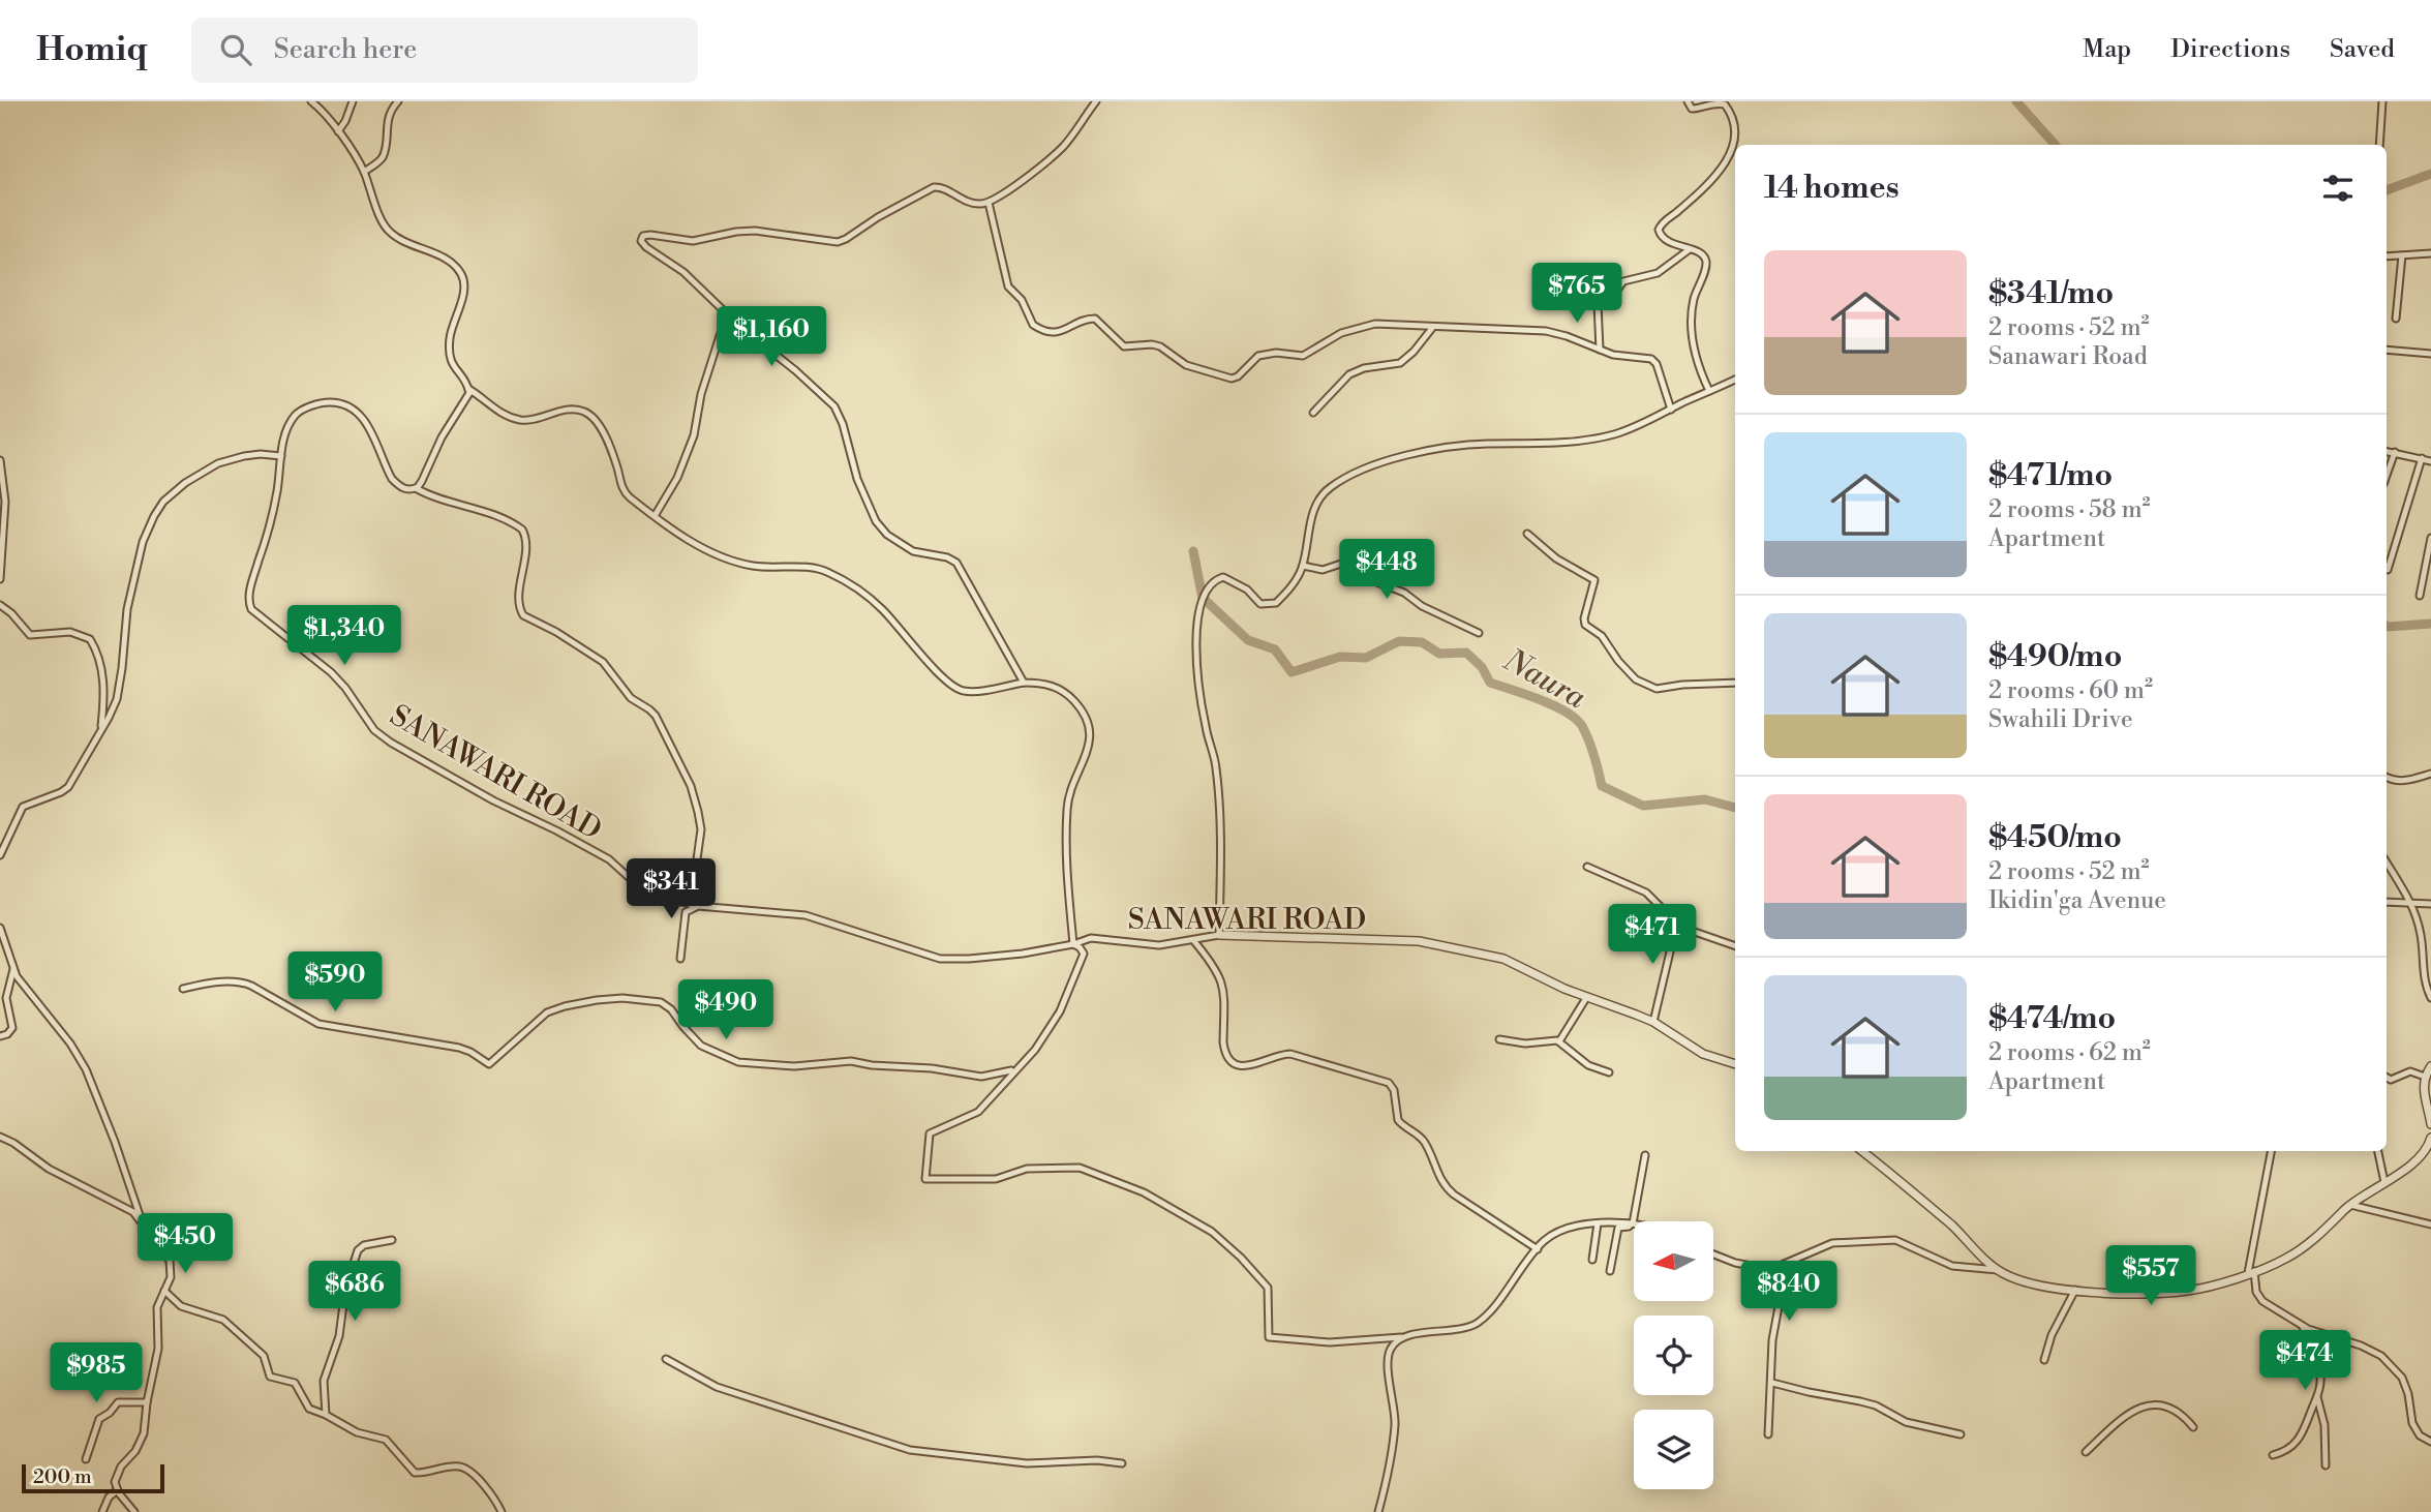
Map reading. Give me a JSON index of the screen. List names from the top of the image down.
{
  "streets": {
    "street": ["SANAWARI ROAD"]
  },
  "water": ["Naura"],
  "scale_bar": "200 m",
  "north": "left",
  "page": {
    "header": "Homiq",
    "search": "Search here",
    "nav": ["Map", "Directions", "Saved"],
    "heading": "14 homes",
    "list": [
      {
        "name": "$341/mo",
        "note": "2 rooms · 52 m² · Sanawari Road"
      },
      {
        "name": "$471/mo",
        "note": "2 rooms · 58 m² · Apartment"
      },
      {
        "name": "$490/mo",
        "note": "2 rooms · 60 m² · Swahili Drive"
      },
      {
        "name": "$450/mo",
        "note": "2 rooms · 52 m² · Ikidin'ga Avenue"
      },
      {
        "name": "$474/mo",
        "note": "2 rooms · 62 m² · Apartment"
      }
    ],
    "price": [
      "$765",
      "$1,160",
      "$448",
      "$1,340",
      "$341",
      "$471",
      "$590",
      "$490",
      "$450",
      "$557",
      "$686",
      "$840",
      "$474",
      "$985"
    ],
    "scale": "200 m"
  }
}
